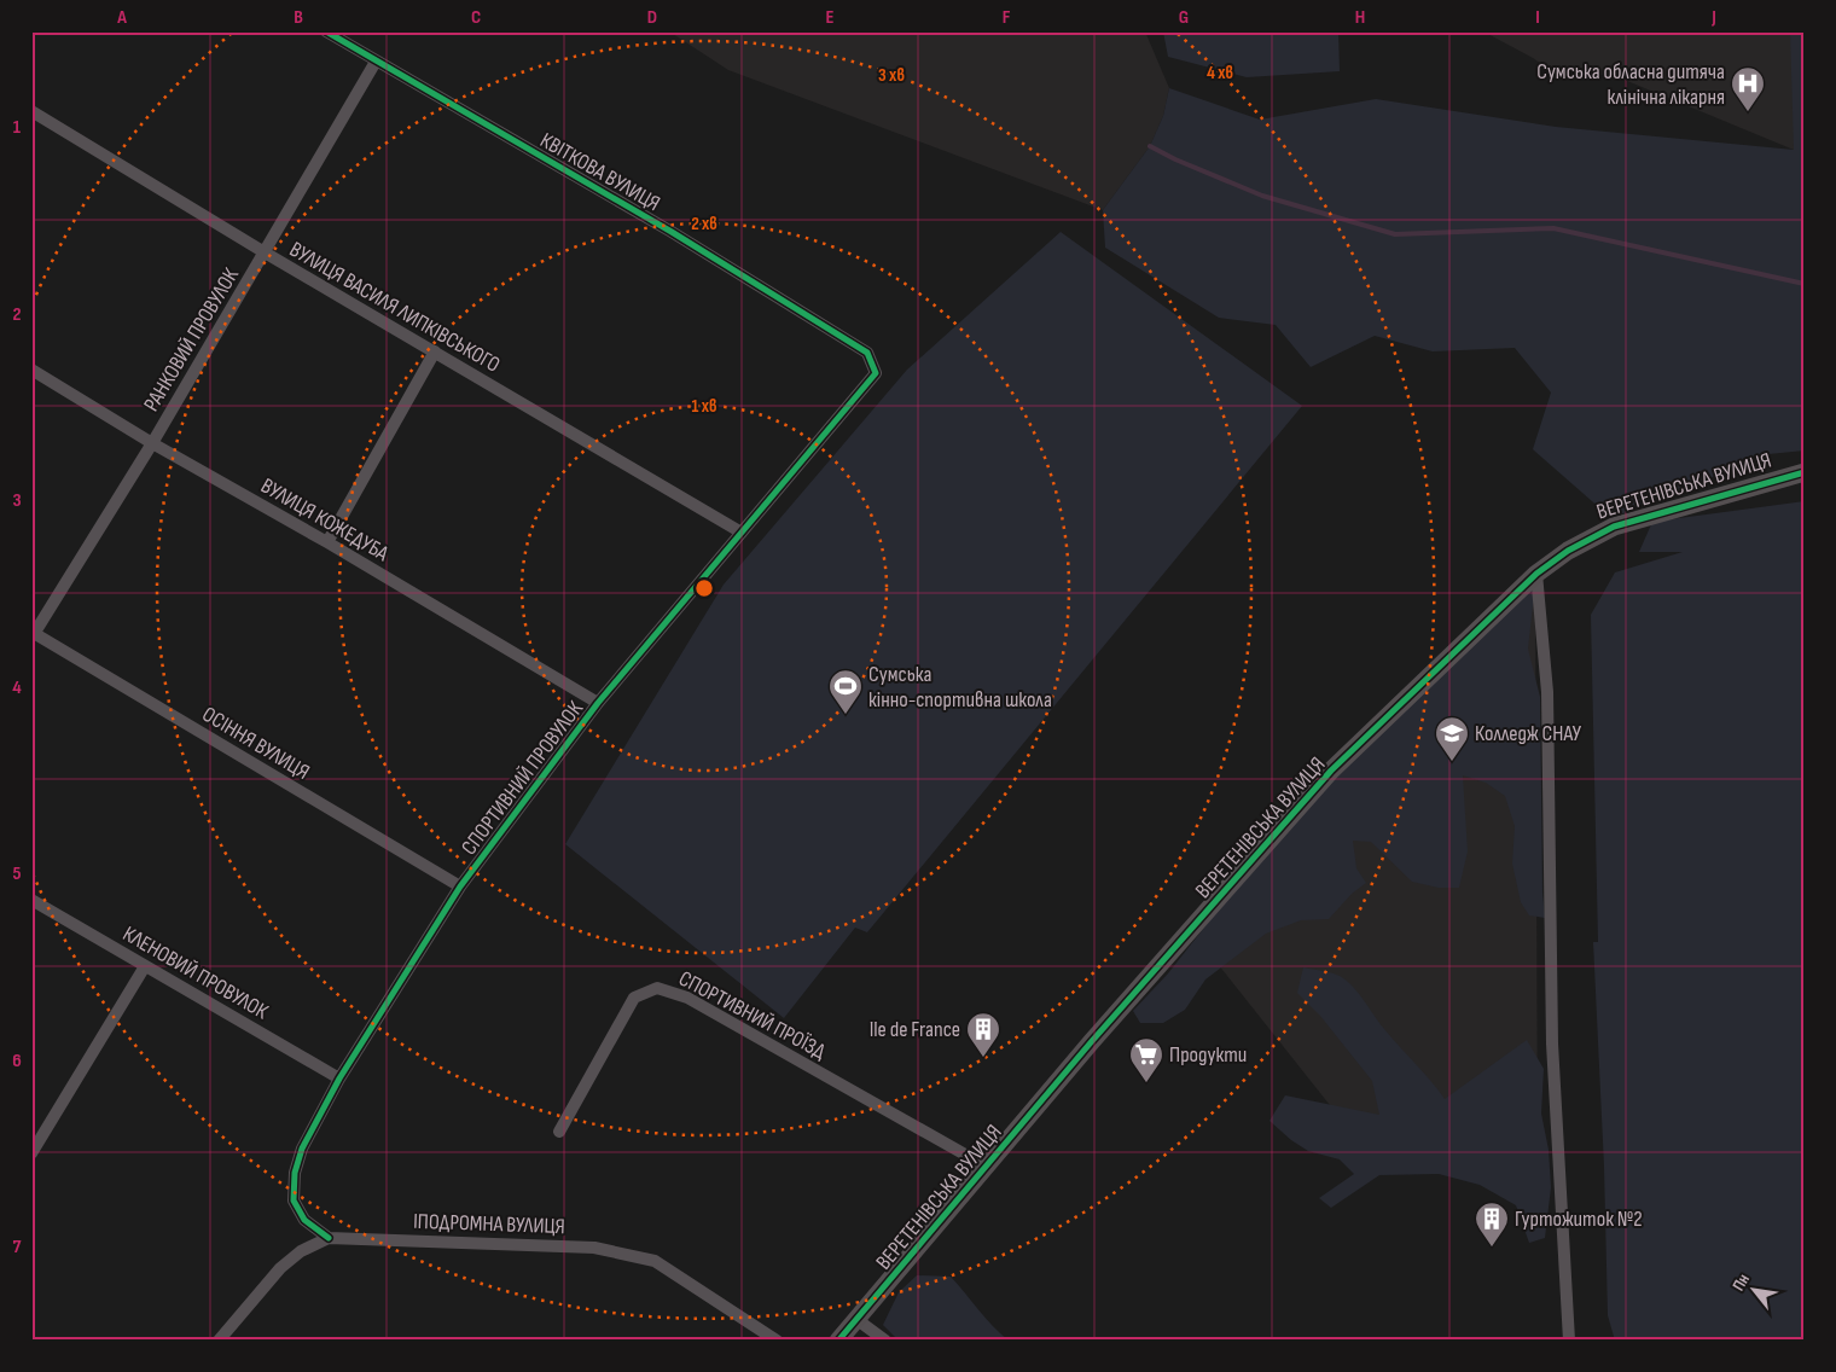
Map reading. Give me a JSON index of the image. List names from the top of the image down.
{
  "streets": {
    "street": [
      "КВІТКОВА ВУЛИЦЯ",
      "ВУЛИЦЯ ВАСИЛЯ ЛИПКІВСЬКОГО",
      "РАНКОВИЙ ПРОВУЛОК",
      "ВЕРЕТЕНІВСЬКА ВУЛИЦЯ",
      "ВУЛИЦЯ КОЖЕДУБА",
      "ОСІННЯ ВУЛИЦЯ",
      "СПОРТИВНИЙ ПРОВУЛОК",
      "КЛЕНОВИЙ ПРОВУЛОК",
      "СПОРТИВНИЙ ПРОЇЗД",
      "ІПОДРОМНА ВУЛИЦЯ"
    ]
  },
  "crossings": [
    ["КВІТКОВА ВУЛИЦЯ", "РАНКОВИЙ ПРОВУЛОК"],
    ["КВІТКОВА ВУЛИЦЯ", "СПОРТИВНИЙ ПРОВУЛОК"],
    ["ВУЛИЦЯ ВАСИЛЯ ЛИПКІВСЬКОГО", "РАНКОВИЙ ПРОВУЛОК"],
    ["ВУЛИЦЯ ВАСИЛЯ ЛИПКІВСЬКОГО", "СПОРТИВНИЙ ПРОВУЛОК"],
    ["РАНКОВИЙ ПРОВУЛОК", "ВУЛИЦЯ КОЖЕДУБА"],
    ["РАНКОВИЙ ПРОВУЛОК", "ОСІННЯ ВУЛИЦЯ"],
    ["ВЕРЕТЕНІВСЬКА ВУЛИЦЯ", "СПОРТИВНИЙ ПРОЇЗД"],
    ["ВУЛИЦЯ КОЖЕДУБА", "СПОРТИВНИЙ ПРОВУЛОК"],
    ["ОСІННЯ ВУЛИЦЯ", "СПОРТИВНИЙ ПРОВУЛОК"],
    ["СПОРТИВНИЙ ПРОВУЛОК", "КЛЕНОВИЙ ПРОВУЛОК"],
    ["СПОРТИВНИЙ ПРОВУЛОК", "ІПОДРОМНА ВУЛИЦЯ"]
  ],
  "places": {
    "hospital": ["Сумська обласна дитяча клінічна лікарня"],
    "sports": ["Сумська кінно-спортивна школа"],
    "school or university": ["Колледж СНАУ"],
    "building": ["Ile de France", "Гуртожиток №2"],
    "supermarket": ["Продукти"]
  },
  "north": "top left",
  "grid": {
    "columns": [
      "A",
      "B",
      "C",
      "D",
      "E",
      "F",
      "G",
      "H",
      "I",
      "J"
    ],
    "rows": [
      "1",
      "2",
      "3",
      "4",
      "5",
      "6",
      "7"
    ]
  },
  "rings": [
    "4 хв",
    "3 хв",
    "2 хв",
    "1 хв"
  ]
}
